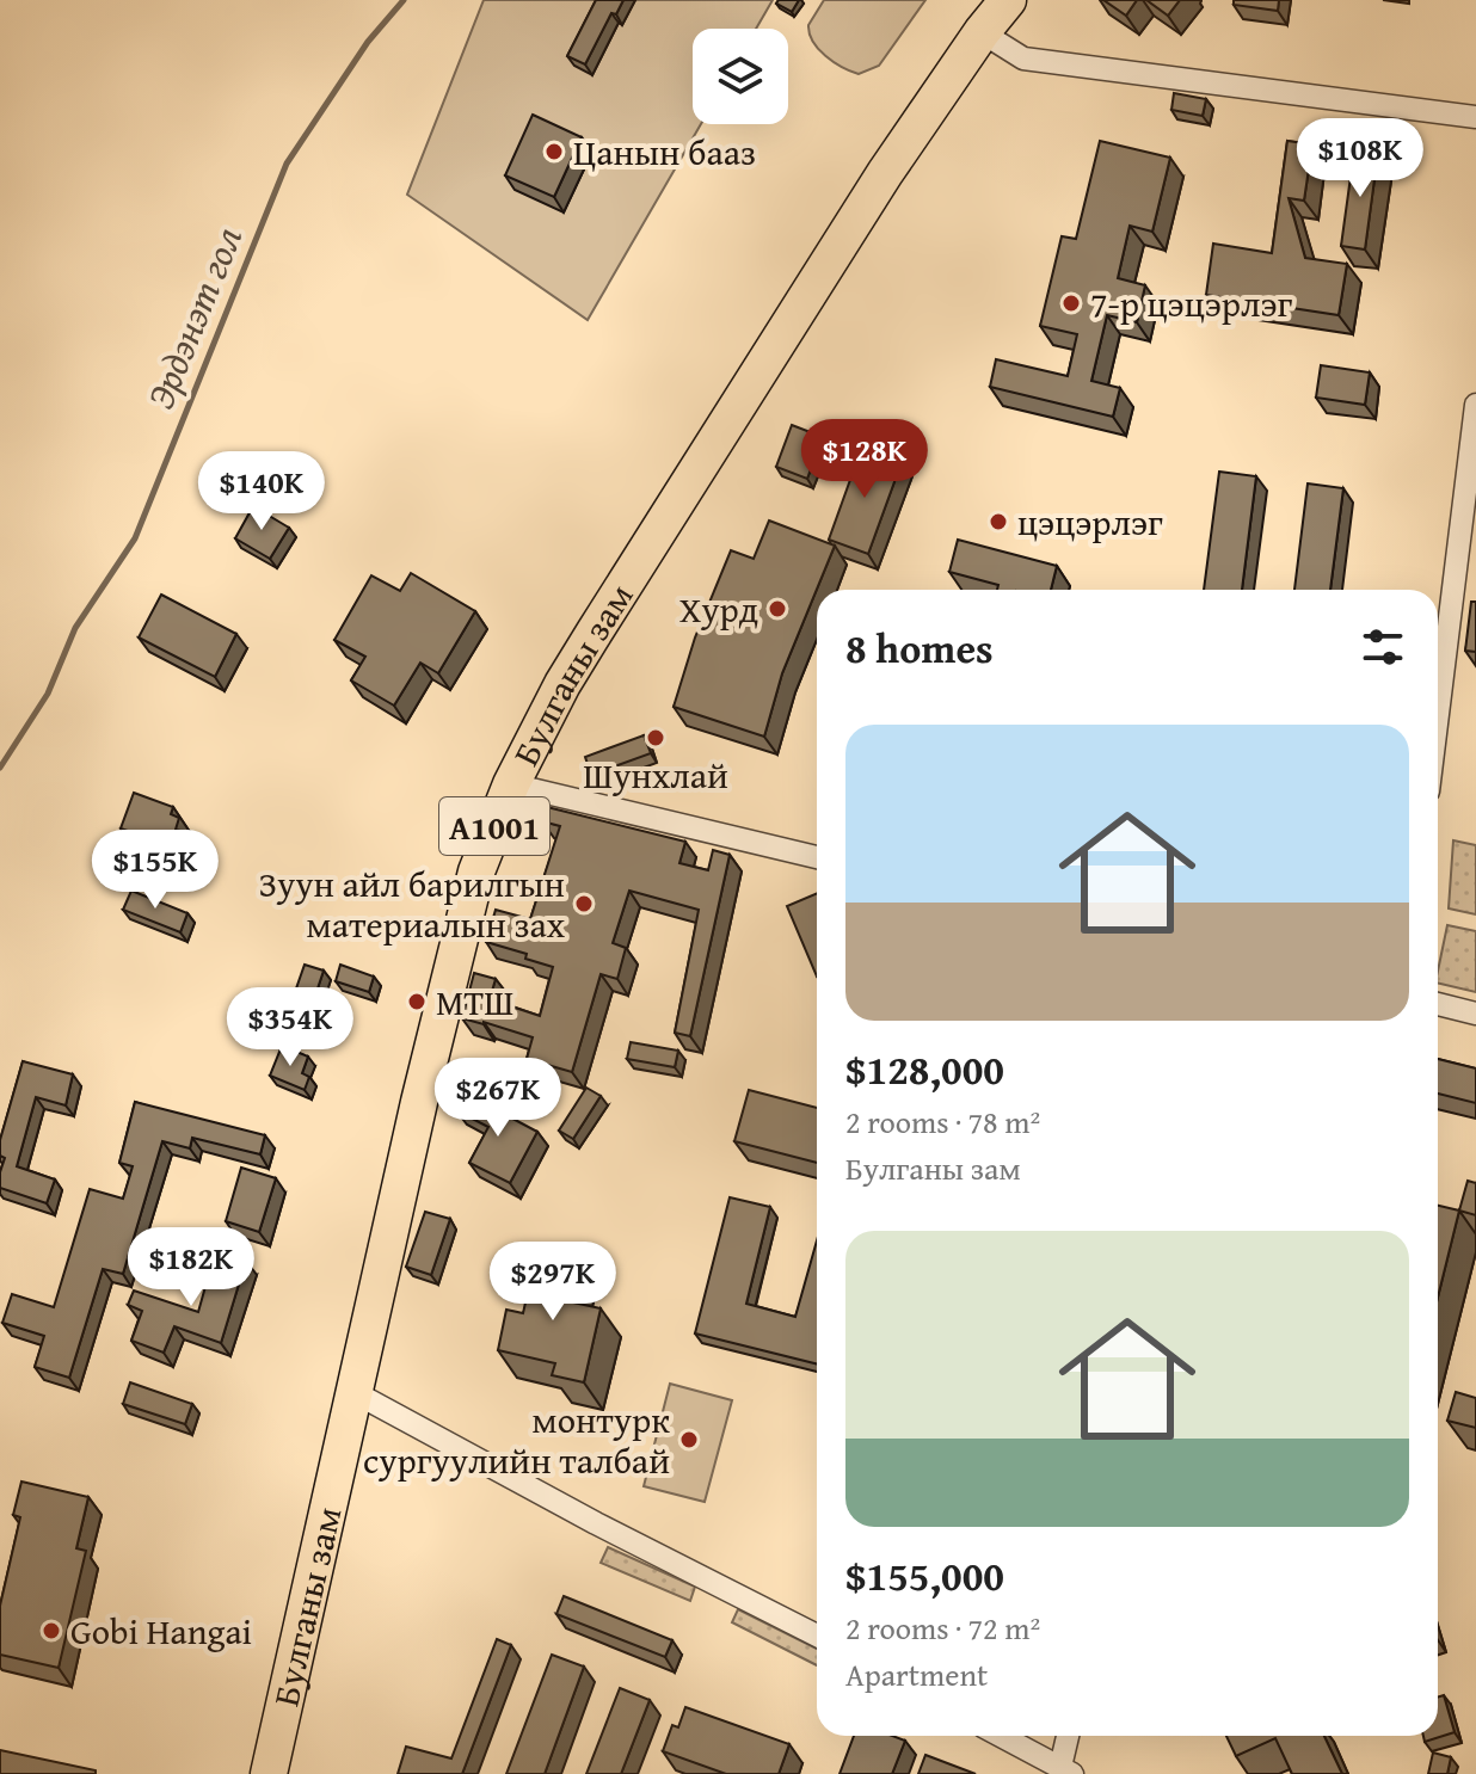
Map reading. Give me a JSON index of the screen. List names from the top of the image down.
{
  "streets": {
    "highway": ["Булганы зам", "A1001"]
  },
  "water": ["Эрдэнэт гол"],
  "places": [
    "Цанын бааз",
    "7-р цэцэрлэг",
    "цэцэрлэг",
    "Хурд",
    "Шунхлай",
    "Зуун айл барилгын материалын зах",
    "МТШ",
    "монтурк сургуулийн талбай",
    "Gobi Hangai"
  ],
  "page": {
    "price": [
      "$108K",
      "$128K",
      "$140K",
      "$155K",
      "$354K",
      "$267K",
      "$182K",
      "$297K"
    ],
    "heading": "8 homes",
    "list": [
      {
        "name": "$128,000",
        "note": "2 rooms · 78 m² · Булганы зам"
      },
      {
        "name": "$155,000",
        "note": "2 rooms · 72 m² · Apartment"
      }
    ]
  }
}
